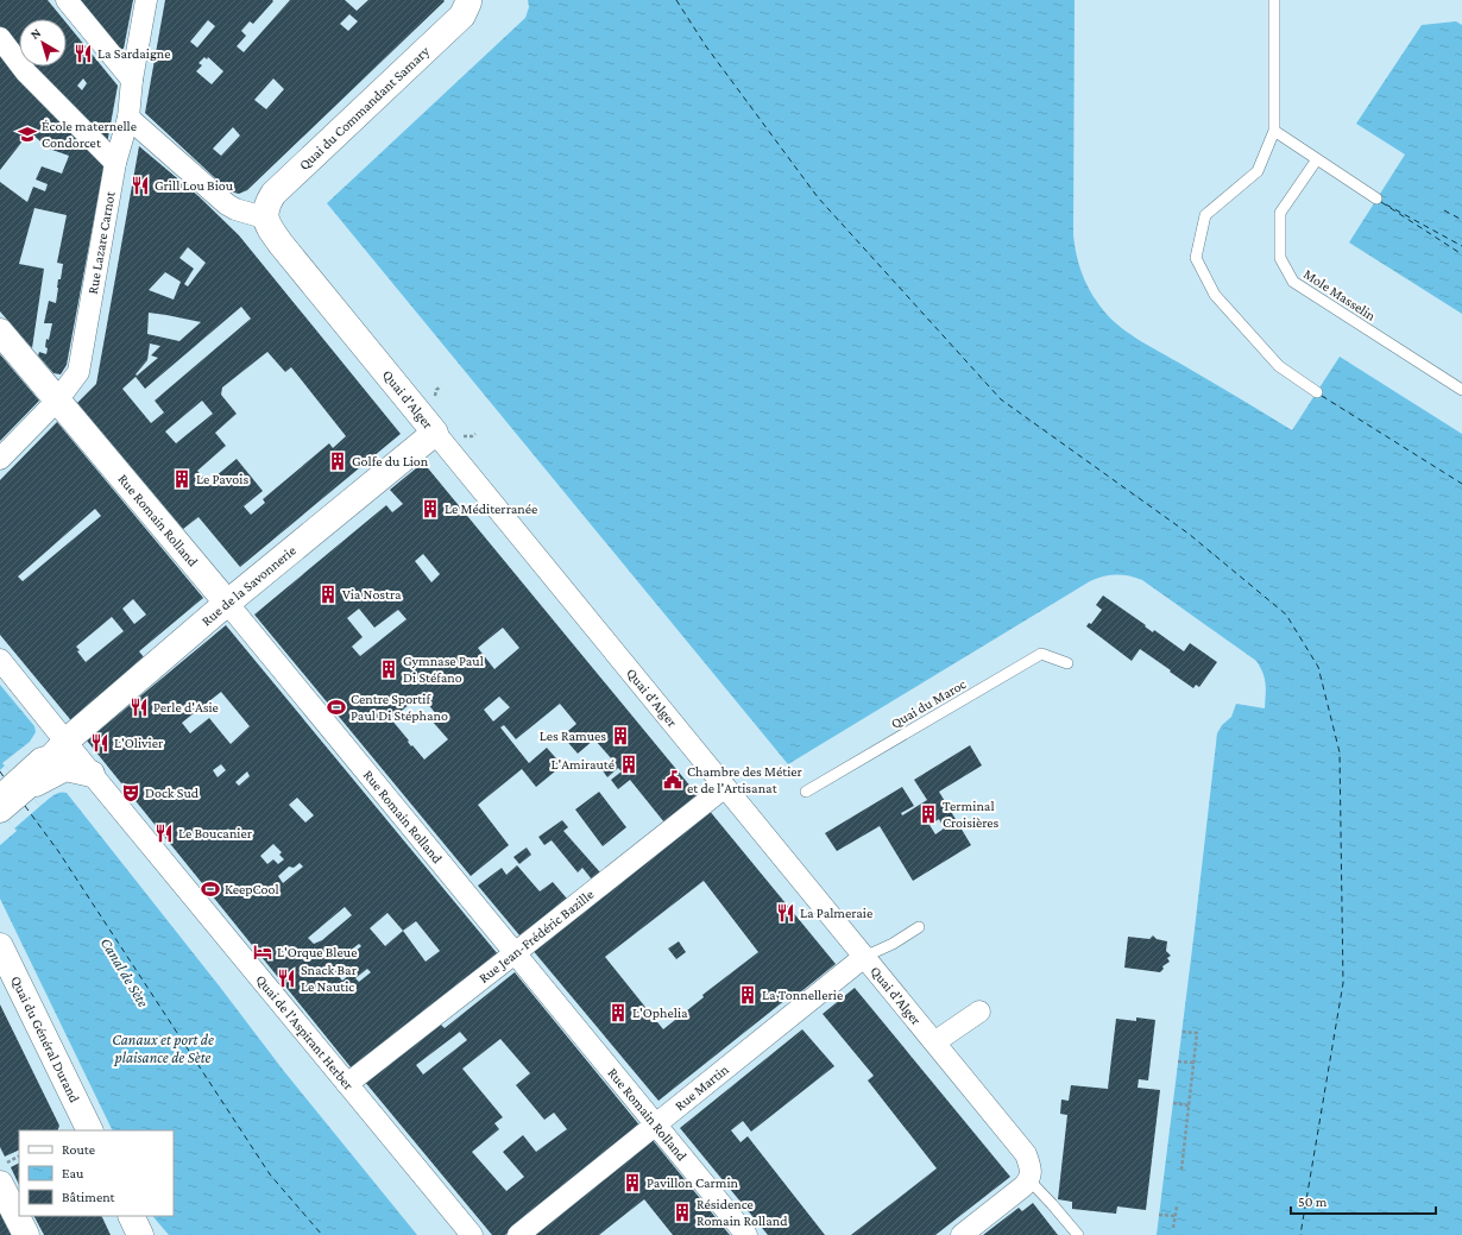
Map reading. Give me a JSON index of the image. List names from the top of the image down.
{
  "streets": {
    "main road": [
      "Quai du Commandant Samary",
      "Quai d'Alger",
      "Rue Romain Rolland",
      "Rue de la Savonnerie",
      "Quai du Général Durand"
    ],
    "street": [
      "Rue Lazare Carnot",
      "Rue Jean-Frédéric Bazille",
      "Quai de l'Aspirant Herber",
      "Rue Martin"
    ],
    "lane": ["Mole Masselin", "Quai du Maroc"]
  },
  "crossings": [
    ["Quai du Commandant Samary", "Quai d'Alger"],
    ["Rue Lazare Carnot", "Rue Romain Rolland"],
    ["Quai d'Alger", "Rue de la Savonnerie"],
    ["Quai d'Alger", "Rue Jean-Frédéric Bazille"],
    ["Quai d'Alger", "Rue Martin"],
    ["Rue Romain Rolland", "Rue de la Savonnerie"],
    ["Rue Romain Rolland", "Rue Jean-Frédéric Bazille"],
    ["Rue Romain Rolland", "Rue Martin"],
    ["Rue de la Savonnerie", "Quai de l'Aspirant Herber"],
    ["Rue Jean-Frédéric Bazille", "Quai de l'Aspirant Herber"]
  ],
  "water": ["Canal de Sète", "Canaux et port de plaisance de Sète"],
  "places": {
    "restaurant": [
      "La Sardaigne",
      "Grill Lou Biou",
      "Perle d'Asie",
      "L'Olivier",
      "Le Boucanier",
      "La Palmeraie",
      "Snack Bar Le Nautic"
    ],
    "school or university": ["École maternelle Condorcet"],
    "building": [
      "Golfe du Lion",
      "Le Pavois",
      "Le Méditerranée",
      "Via Nostra",
      "Gymnase Paul Di Stéfano",
      "Les Ramues",
      "L'Amirauté",
      "Terminal Croisières",
      "La Tonnellerie",
      "L'Ophelia",
      "Pavillon Carmin",
      "Résidence Romain Rolland"
    ],
    "sports": ["Centre Sportif Paul Di Stéphano", "KeepCool"],
    "public building": ["Chambre des Métier et de l'Artisanat"],
    "theatre": ["Dock Sud"],
    "hotel": ["L'Orque Bleue"]
  },
  "legend": ["Route", "Eau", "Bâtiment"],
  "scale_bar": "50 m",
  "north": "top left"
}
